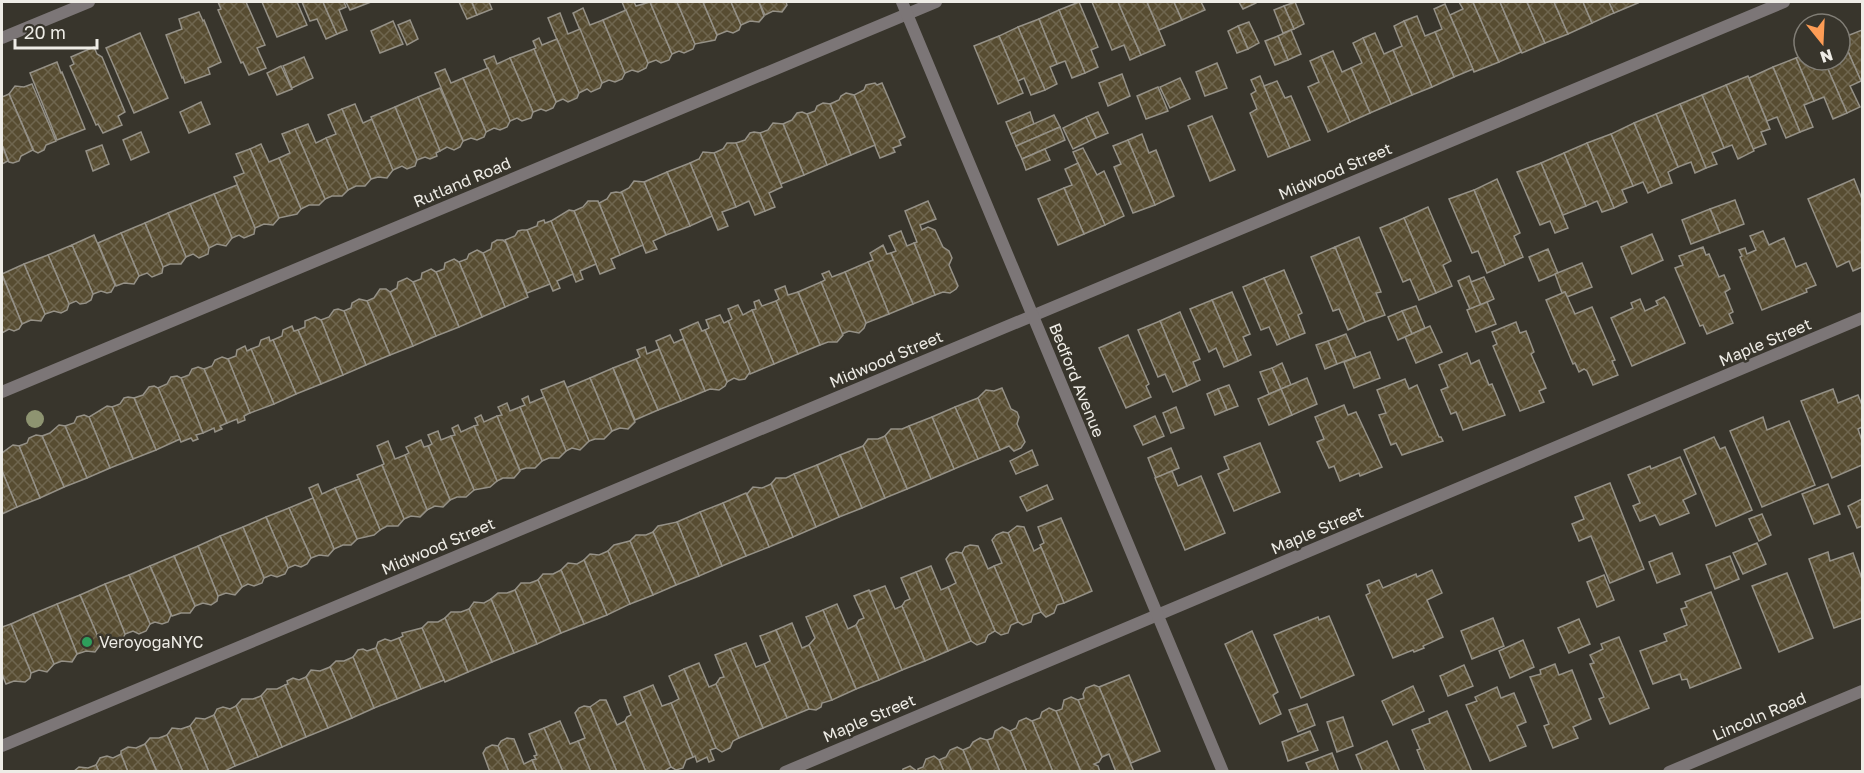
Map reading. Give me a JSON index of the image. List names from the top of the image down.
{
  "streets": {
    "street": [
      "Midwood Street",
      "Rutland Road",
      "Maple Street",
      "Bedford Avenue",
      "Lincoln Road"
    ]
  },
  "crossings": [
    ["Midwood Street", "Bedford Avenue"],
    ["Rutland Road", "Bedford Avenue"],
    ["Maple Street", "Bedford Avenue"]
  ],
  "places": ["VeroyogaNYC"],
  "scale_bar": "20 m",
  "north": "bottom"
}
